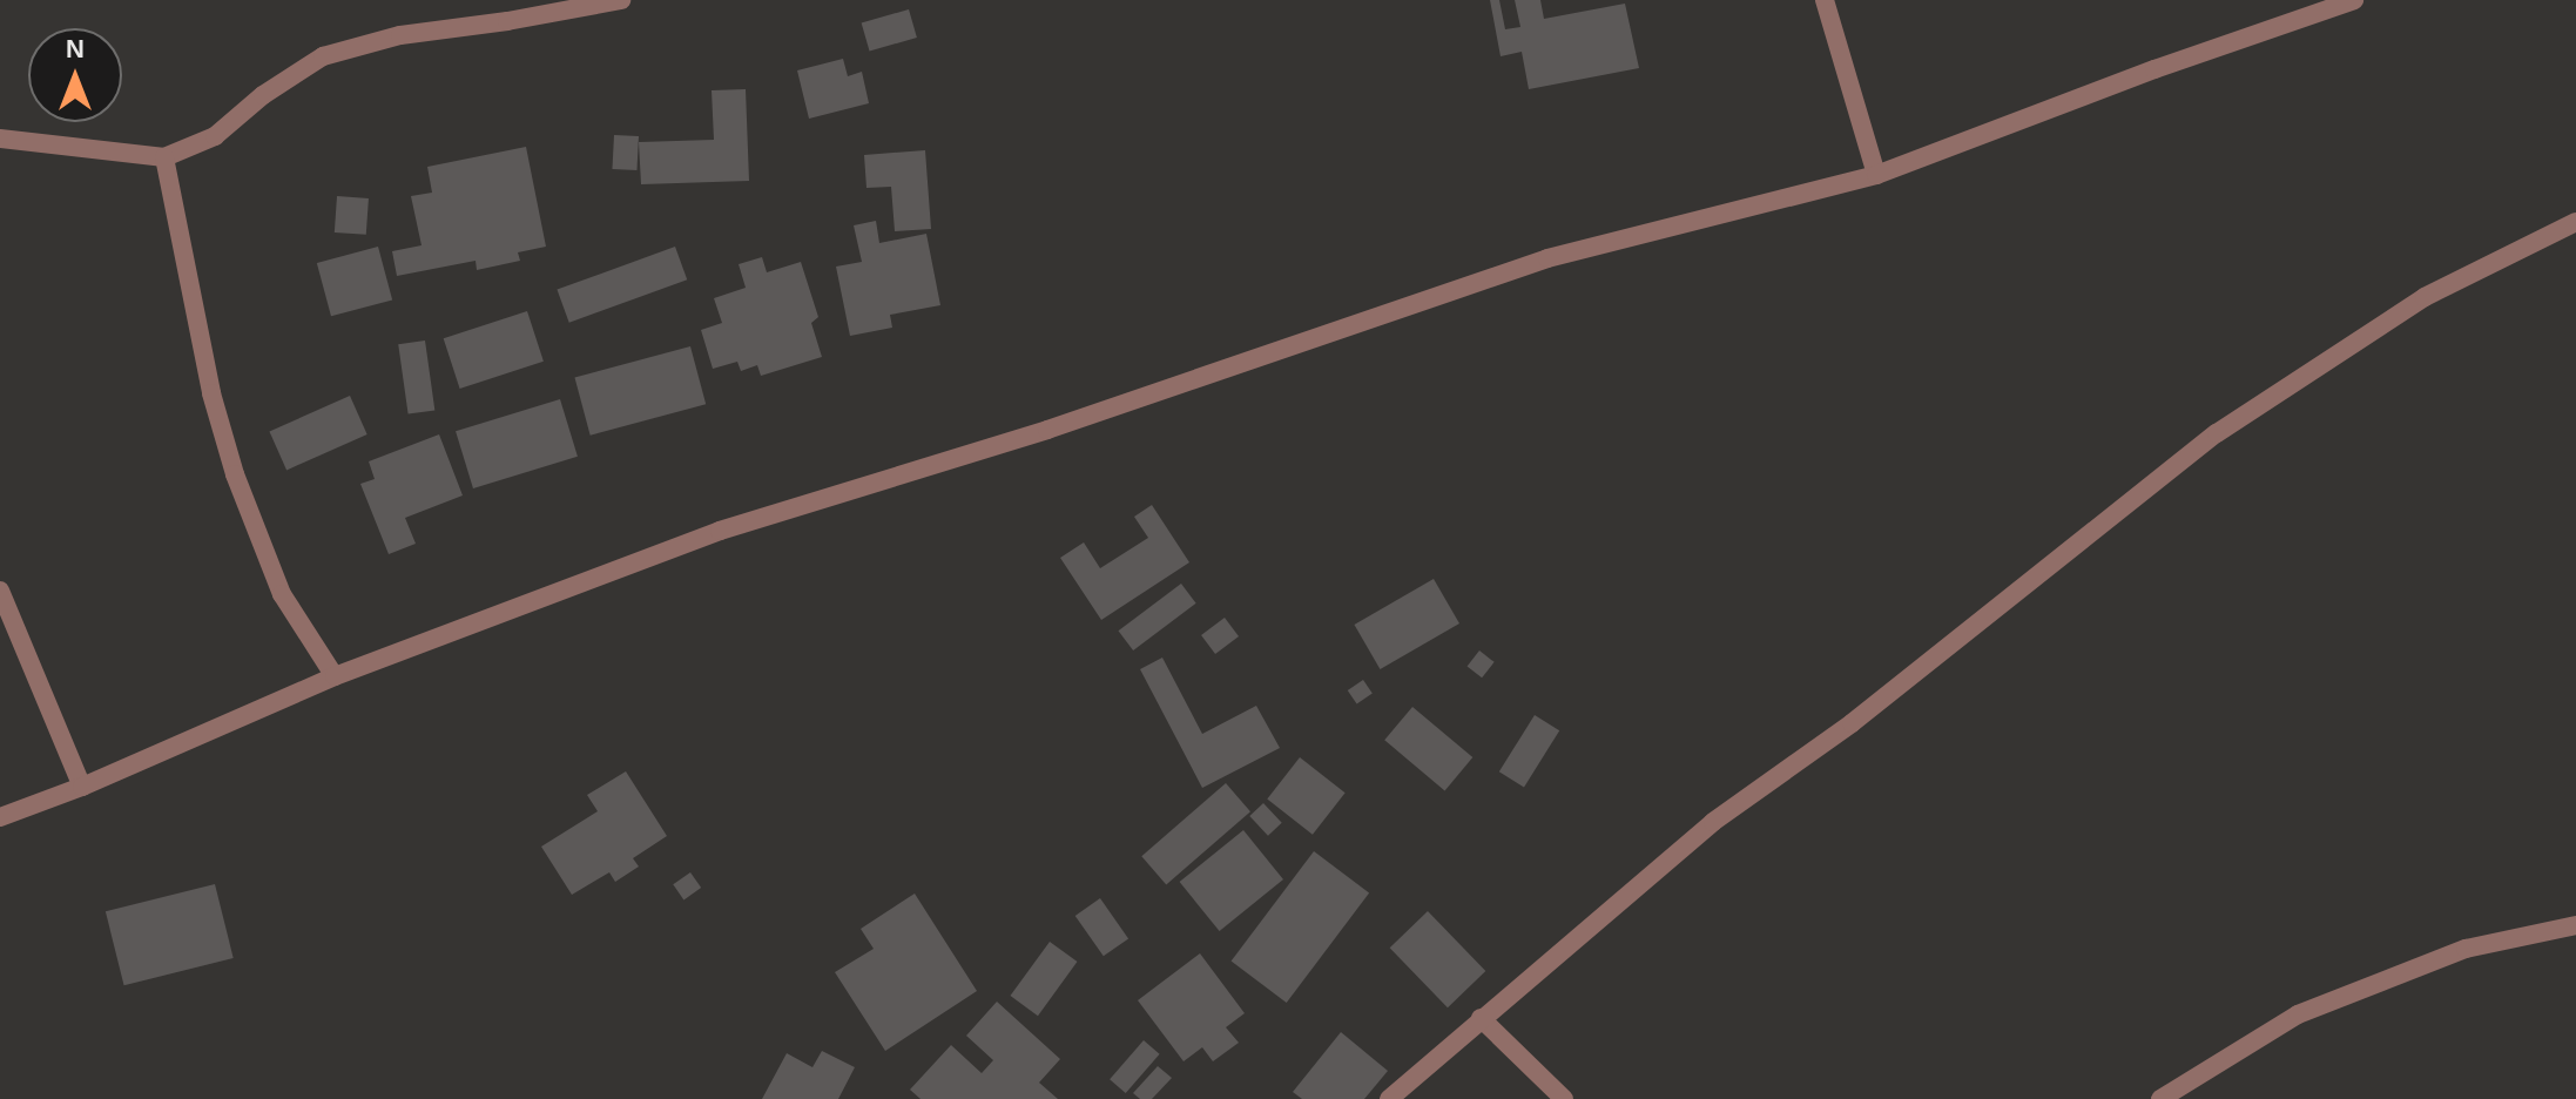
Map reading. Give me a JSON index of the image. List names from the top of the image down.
{
  "north": "top"
}
